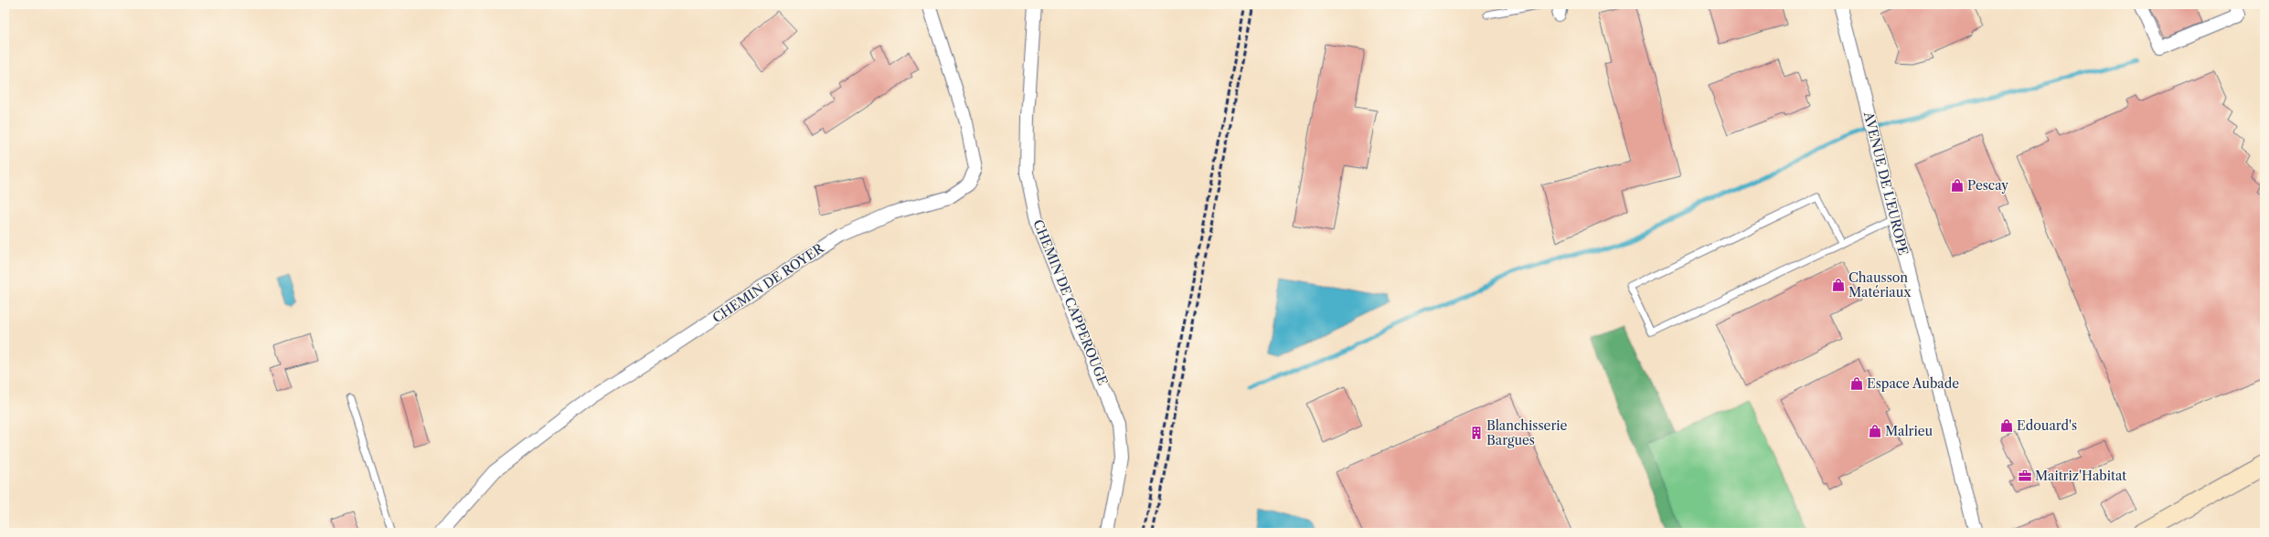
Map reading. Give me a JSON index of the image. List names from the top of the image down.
{
  "streets": {
    "street": ["AVENUE DE L'EUROPE", "CHEMIN DE ROYER", "CHEMIN DE CAPPEROUGE"]
  },
  "places": {
    "shop": [
      "Pescay",
      "Chausson Matériaux",
      "Espace Aubade",
      "Edouard's",
      "Malrieu"
    ],
    "building": ["Blanchisserie Bargues"],
    "office": ["Maitriz'Habitat"]
  }
}
